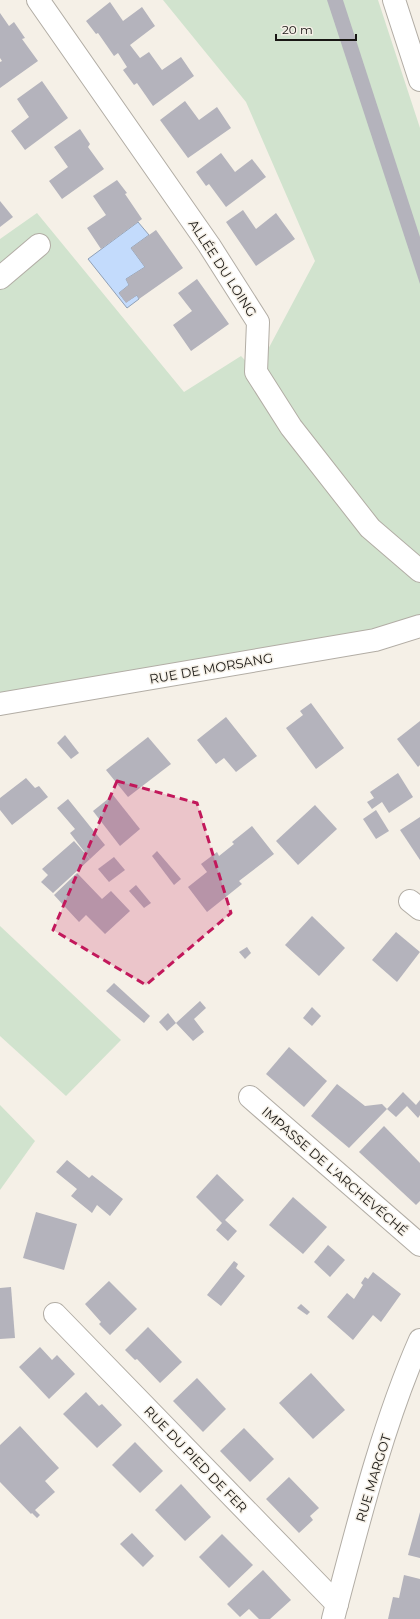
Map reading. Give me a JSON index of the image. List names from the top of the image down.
{
  "streets": {
    "street": [
      "ALLÉE DU LOING",
      "RUE DE MORSANG",
      "IMPASSE DE L'ARCHEVÉCHÉ",
      "RUE DU PIED DE FER",
      "RUE MARGOT"
    ]
  },
  "crossings": [
    ["RUE DU PIED DE FER", "RUE MARGOT"]
  ],
  "scale_bar": "20 m"
}
